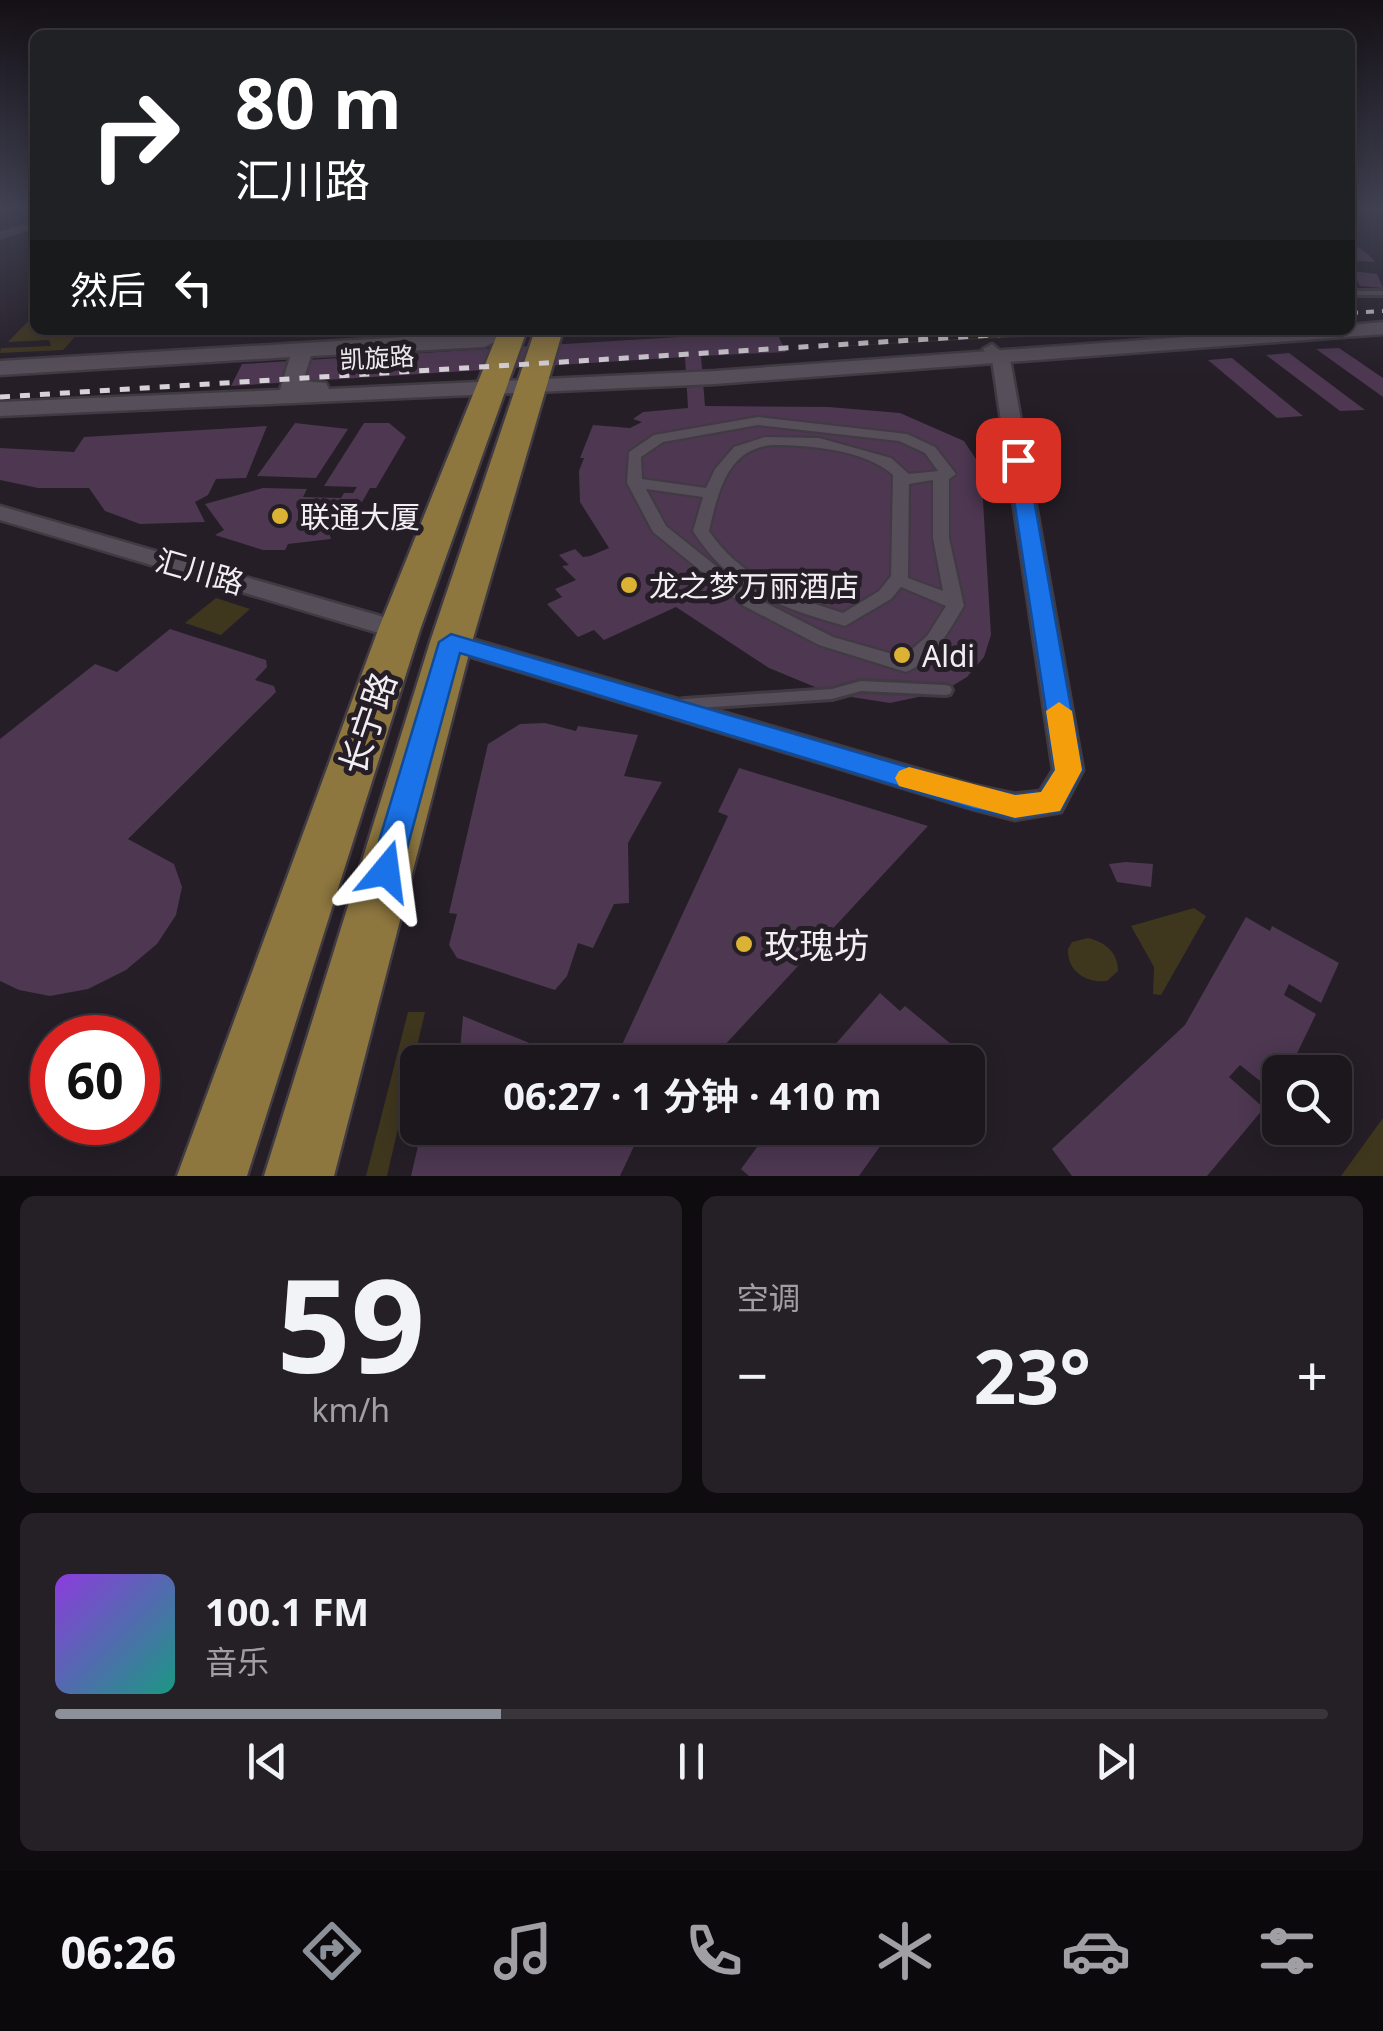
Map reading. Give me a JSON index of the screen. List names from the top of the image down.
{
  "streets": {
    "main road": ["长宁路"],
    "street": ["凯旋路", "汇川路"]
  },
  "crossings": [
    ["凯旋路", "汇川路"],
    ["凯旋路", "长宁路"],
    ["汇川路", "长宁路"]
  ],
  "places": [
    "联通大厦",
    "龙之梦万丽酒店",
    "Aldi",
    "玫瑰坊"
  ],
  "page": {
    "turn": ["80 m", "汇川路"],
    "then": "然后",
    "limit": "60",
    "trip": "06:27 · 1 分钟 · 410 m",
    "tile": [
      ["59", "km/h"],
      "空调"
    ],
    "heat": ["−", "23°", "+"],
    "song": ["100.1 FM", "音乐"],
    "tabs": "06:26"
  }
}
